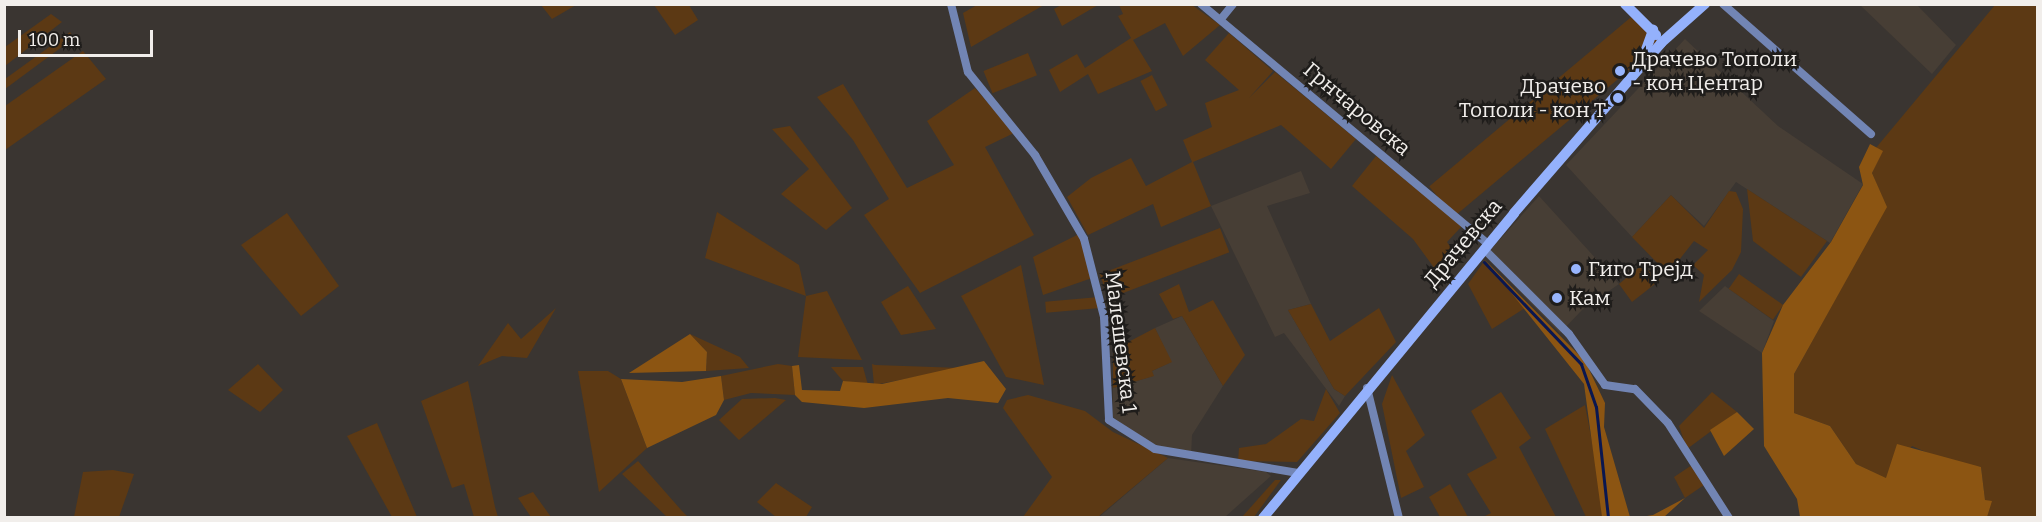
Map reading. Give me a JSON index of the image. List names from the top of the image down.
{
  "streets": {
    "main road": ["Драчевска"],
    "street": ["Грнчаровска", "Малешевска 1"]
  },
  "crossings": [
    ["Грнчаровска", "Драчевска"],
    ["Драчевска", "Малешевска 1"]
  ],
  "places": [
    "Драчево Тополи - кон Центар",
    "Драчево Тополи - кон Т",
    "Гиго Трејд",
    "Кам"
  ],
  "scale_bar": "100 m"
}
